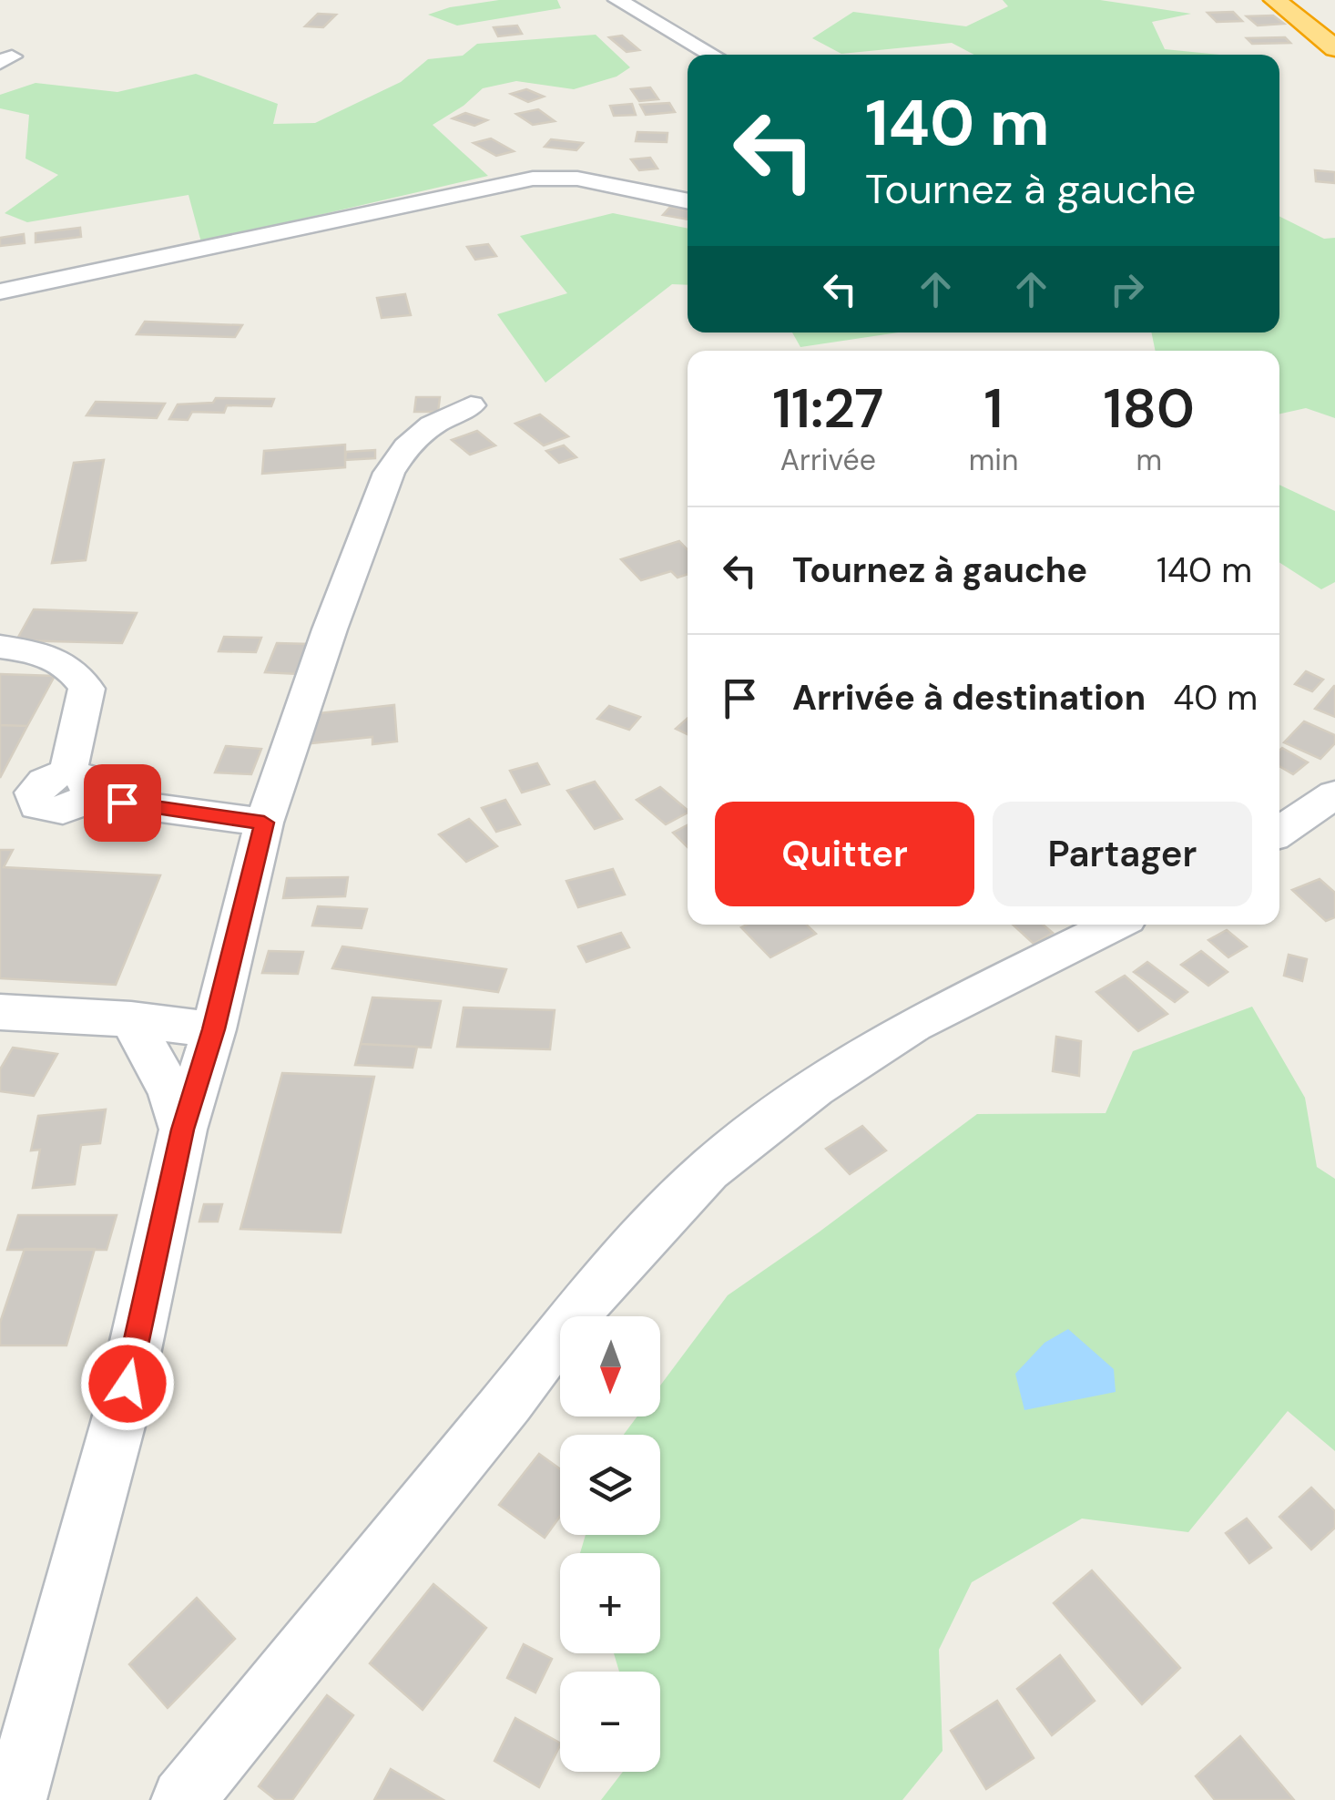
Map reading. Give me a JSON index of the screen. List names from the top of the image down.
{
  "north": "bottom",
  "page": {
    "turn": ["140 m", "Tournez à gauche"],
    "eta": [
      "11:27",
      "Arrivée",
      "1",
      "min",
      "180",
      "m"
    ],
    "list": [
      {
        "name": "Tournez à gauche",
        "value": "140 m"
      },
      {
        "name": "Arrivée à destination",
        "value": "40 m"
      }
    ],
    "buttons": ["Quitter", "Partager"],
    "map_buttons": ["+", "−"]
  }
}
